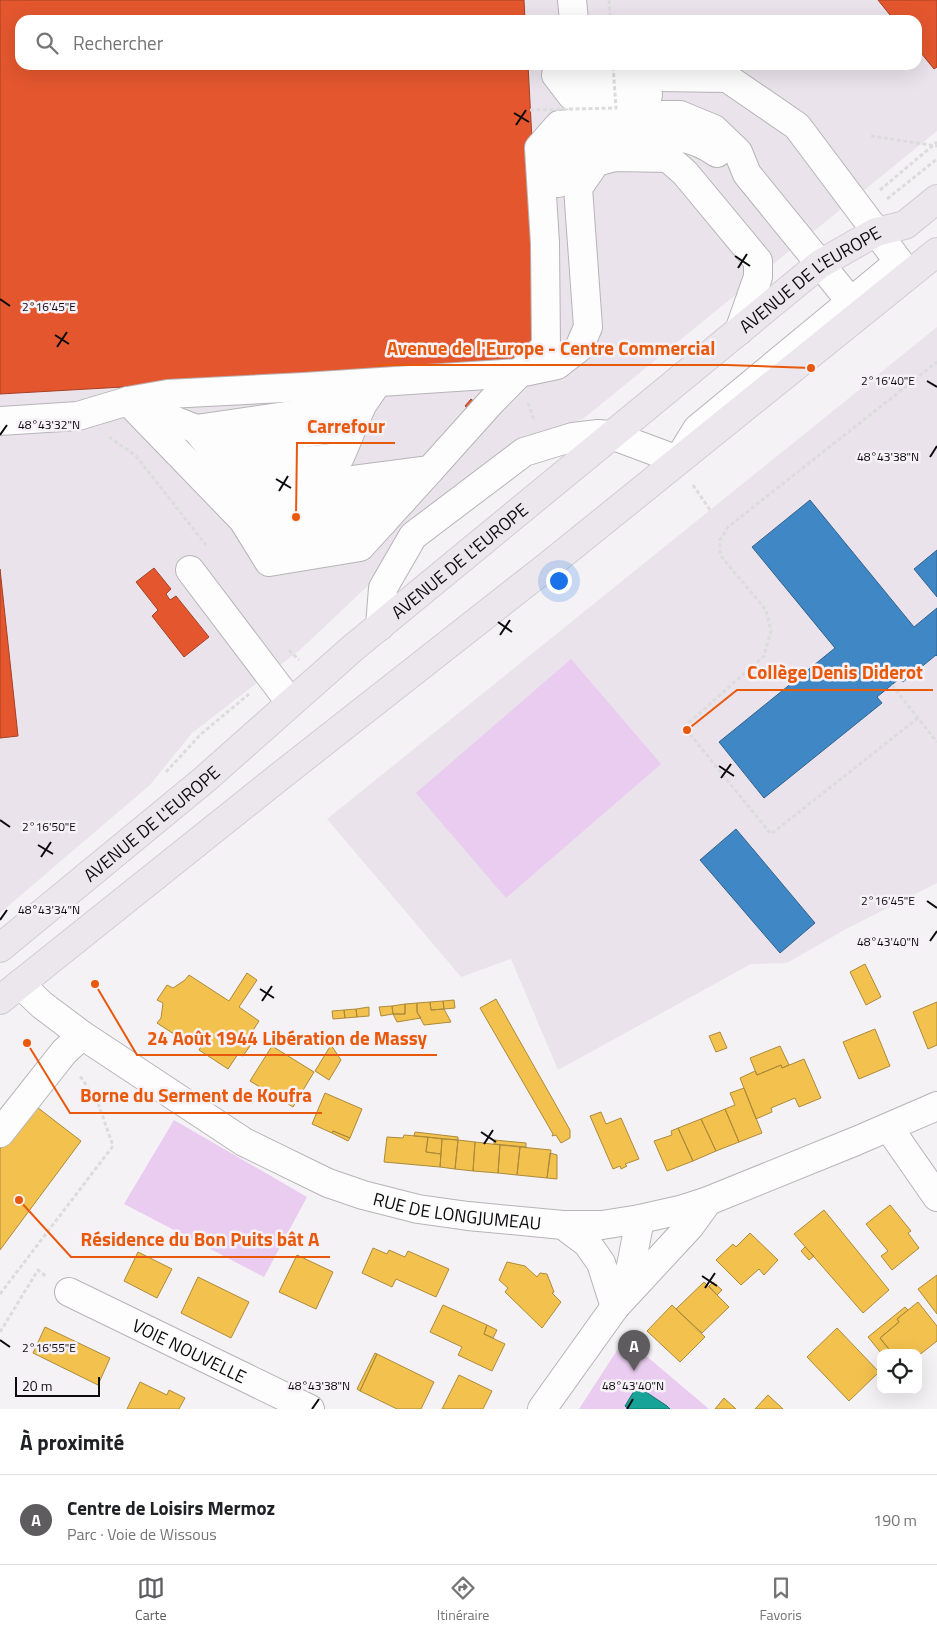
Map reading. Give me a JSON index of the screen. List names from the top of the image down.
{
  "streets": {
    "main road": ["AVENUE DE L'EUROPE"],
    "street": ["RUE DE LONGJUMEAU", "VOIE NOUVELLE"]
  },
  "places": [
    "Avenue de l'Europe - Centre Commercial",
    "Carrefour",
    "Collège Denis Diderot",
    "24 Août 1944 Libération de Massy",
    "Borne du Serment de Koufra",
    "Résidence du Bon Puits bât A"
  ],
  "scale_bar": "20 m",
  "page": {
    "search": "Rechercher",
    "pins": "A",
    "scale": "20 m",
    "heading": "À proximité",
    "list": [
      {
        "mark": "A",
        "name": "Centre de Loisirs Mermoz",
        "note": "Parc · Voie de Wissous",
        "value": "190 m"
      }
    ],
    "nav": ["Carte", "Itinéraire", "Favoris"]
  },
  "coordinates": [
    "2°16'45\"E",
    "2°16'40\"E",
    "48°43'32\"N",
    "48°43'38\"N",
    "2°16'50\"E",
    "48°43'34\"N",
    "48°43'40\"N",
    "2°16'55\"E"
  ]
}
